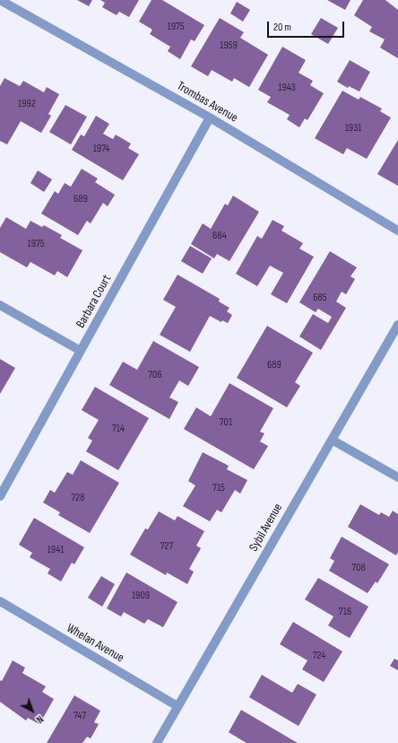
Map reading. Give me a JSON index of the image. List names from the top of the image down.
{
  "streets": {
    "street": [
      "Trombas Avenue",
      "Barbara Court",
      "Sybil Avenue",
      "Whelan Avenue"
    ]
  },
  "crossings": [
    ["Trombas Avenue", "Barbara Court"],
    ["Sybil Avenue", "Whelan Avenue"]
  ],
  "house_numbers": [
    "1975",
    "1959",
    "1943",
    "1992",
    "1931",
    "1974",
    "689",
    "684",
    "1975",
    "685",
    "689",
    "706",
    "701",
    "714",
    "715",
    "728",
    "727",
    "1941",
    "708",
    "1909",
    "716",
    "724",
    "747"
  ],
  "scale_bar": "20 m",
  "north": "bottom right"
}
